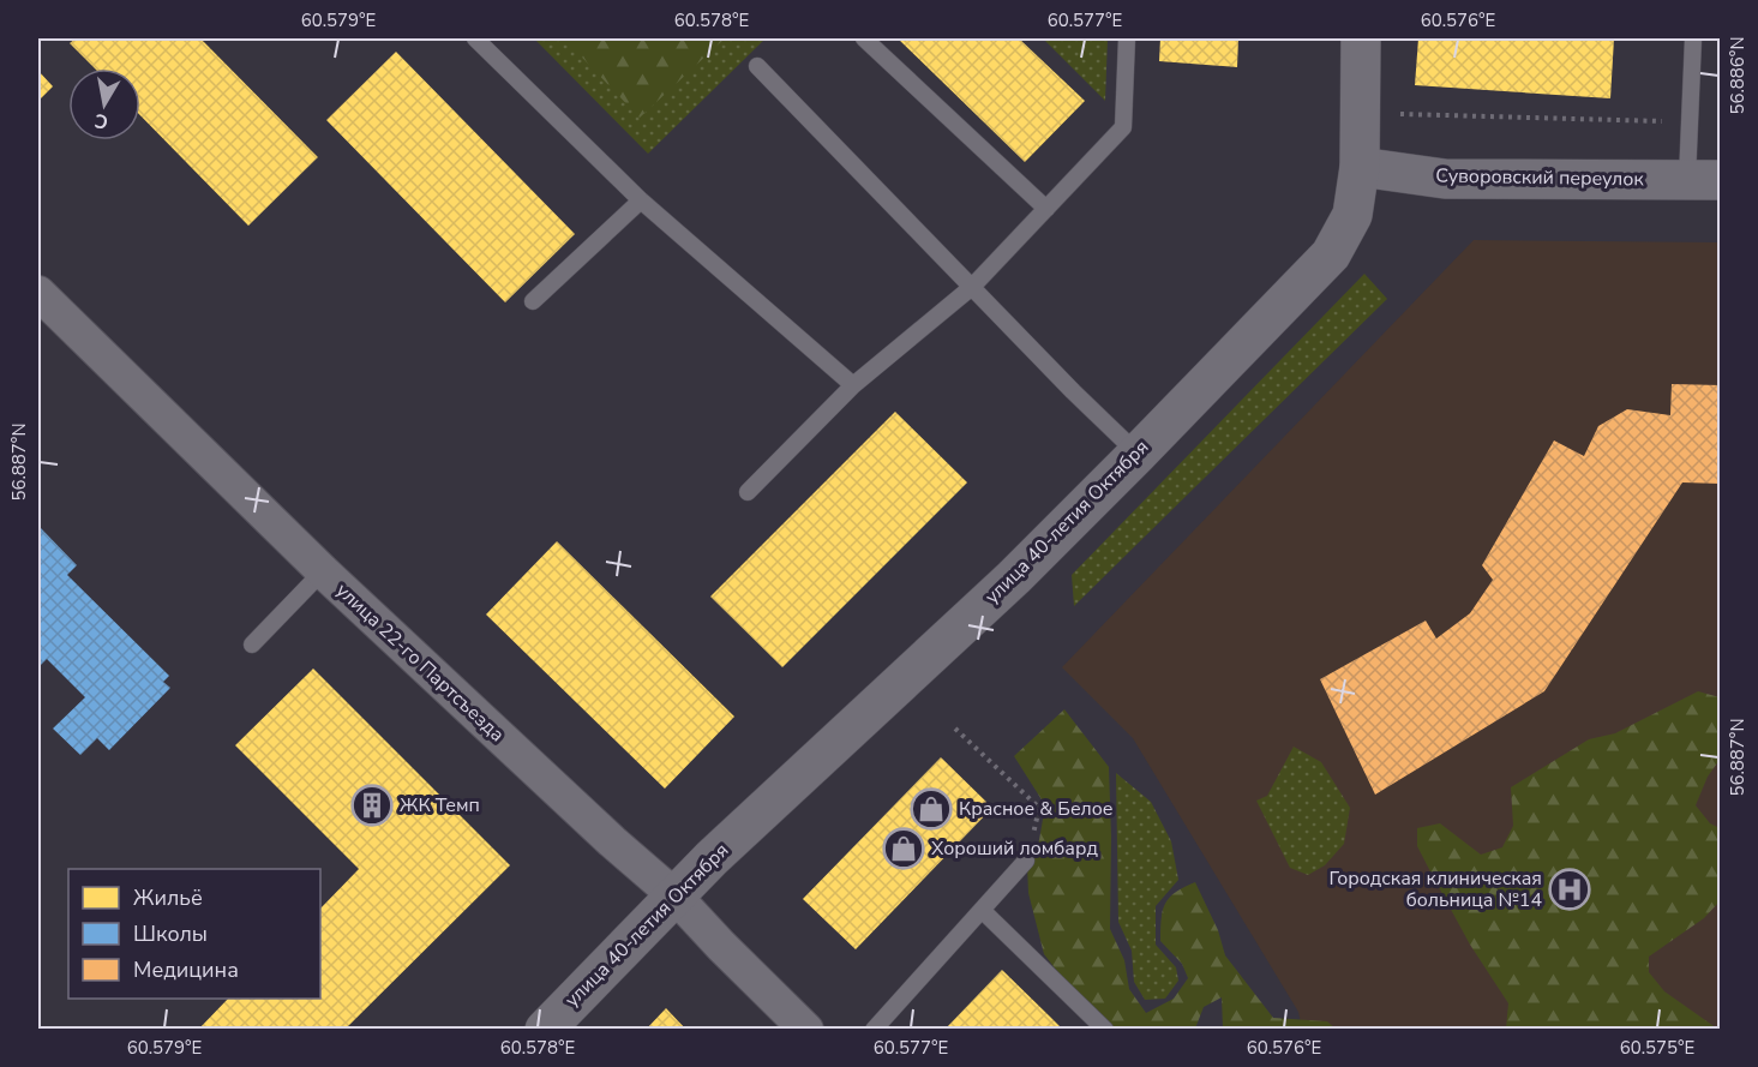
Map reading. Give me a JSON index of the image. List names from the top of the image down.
{
  "streets": {
    "main road": ["Суворовский переулок", "улица 40-летия Октября"],
    "street": ["улица 22-го Партсъезда"]
  },
  "crossings": [
    ["Суворовский переулок", "улица 40-летия Октября"],
    ["улица 40-летия Октября", "улица 22-го Партсъезда"]
  ],
  "places": {
    "building": ["ЖК Темп"],
    "shop": ["Красное & Белое", "Хороший ломбард"],
    "hospital": ["Городская клиническая больница №14"]
  },
  "legend": ["Жильё", "Школы", "Медицина"],
  "north": "bottom",
  "coordinates": [
    "60.579°E",
    "60.578°E",
    "60.577°E",
    "60.576°E",
    "56.886°N",
    "56.887°N",
    "60.575°E"
  ]
}
